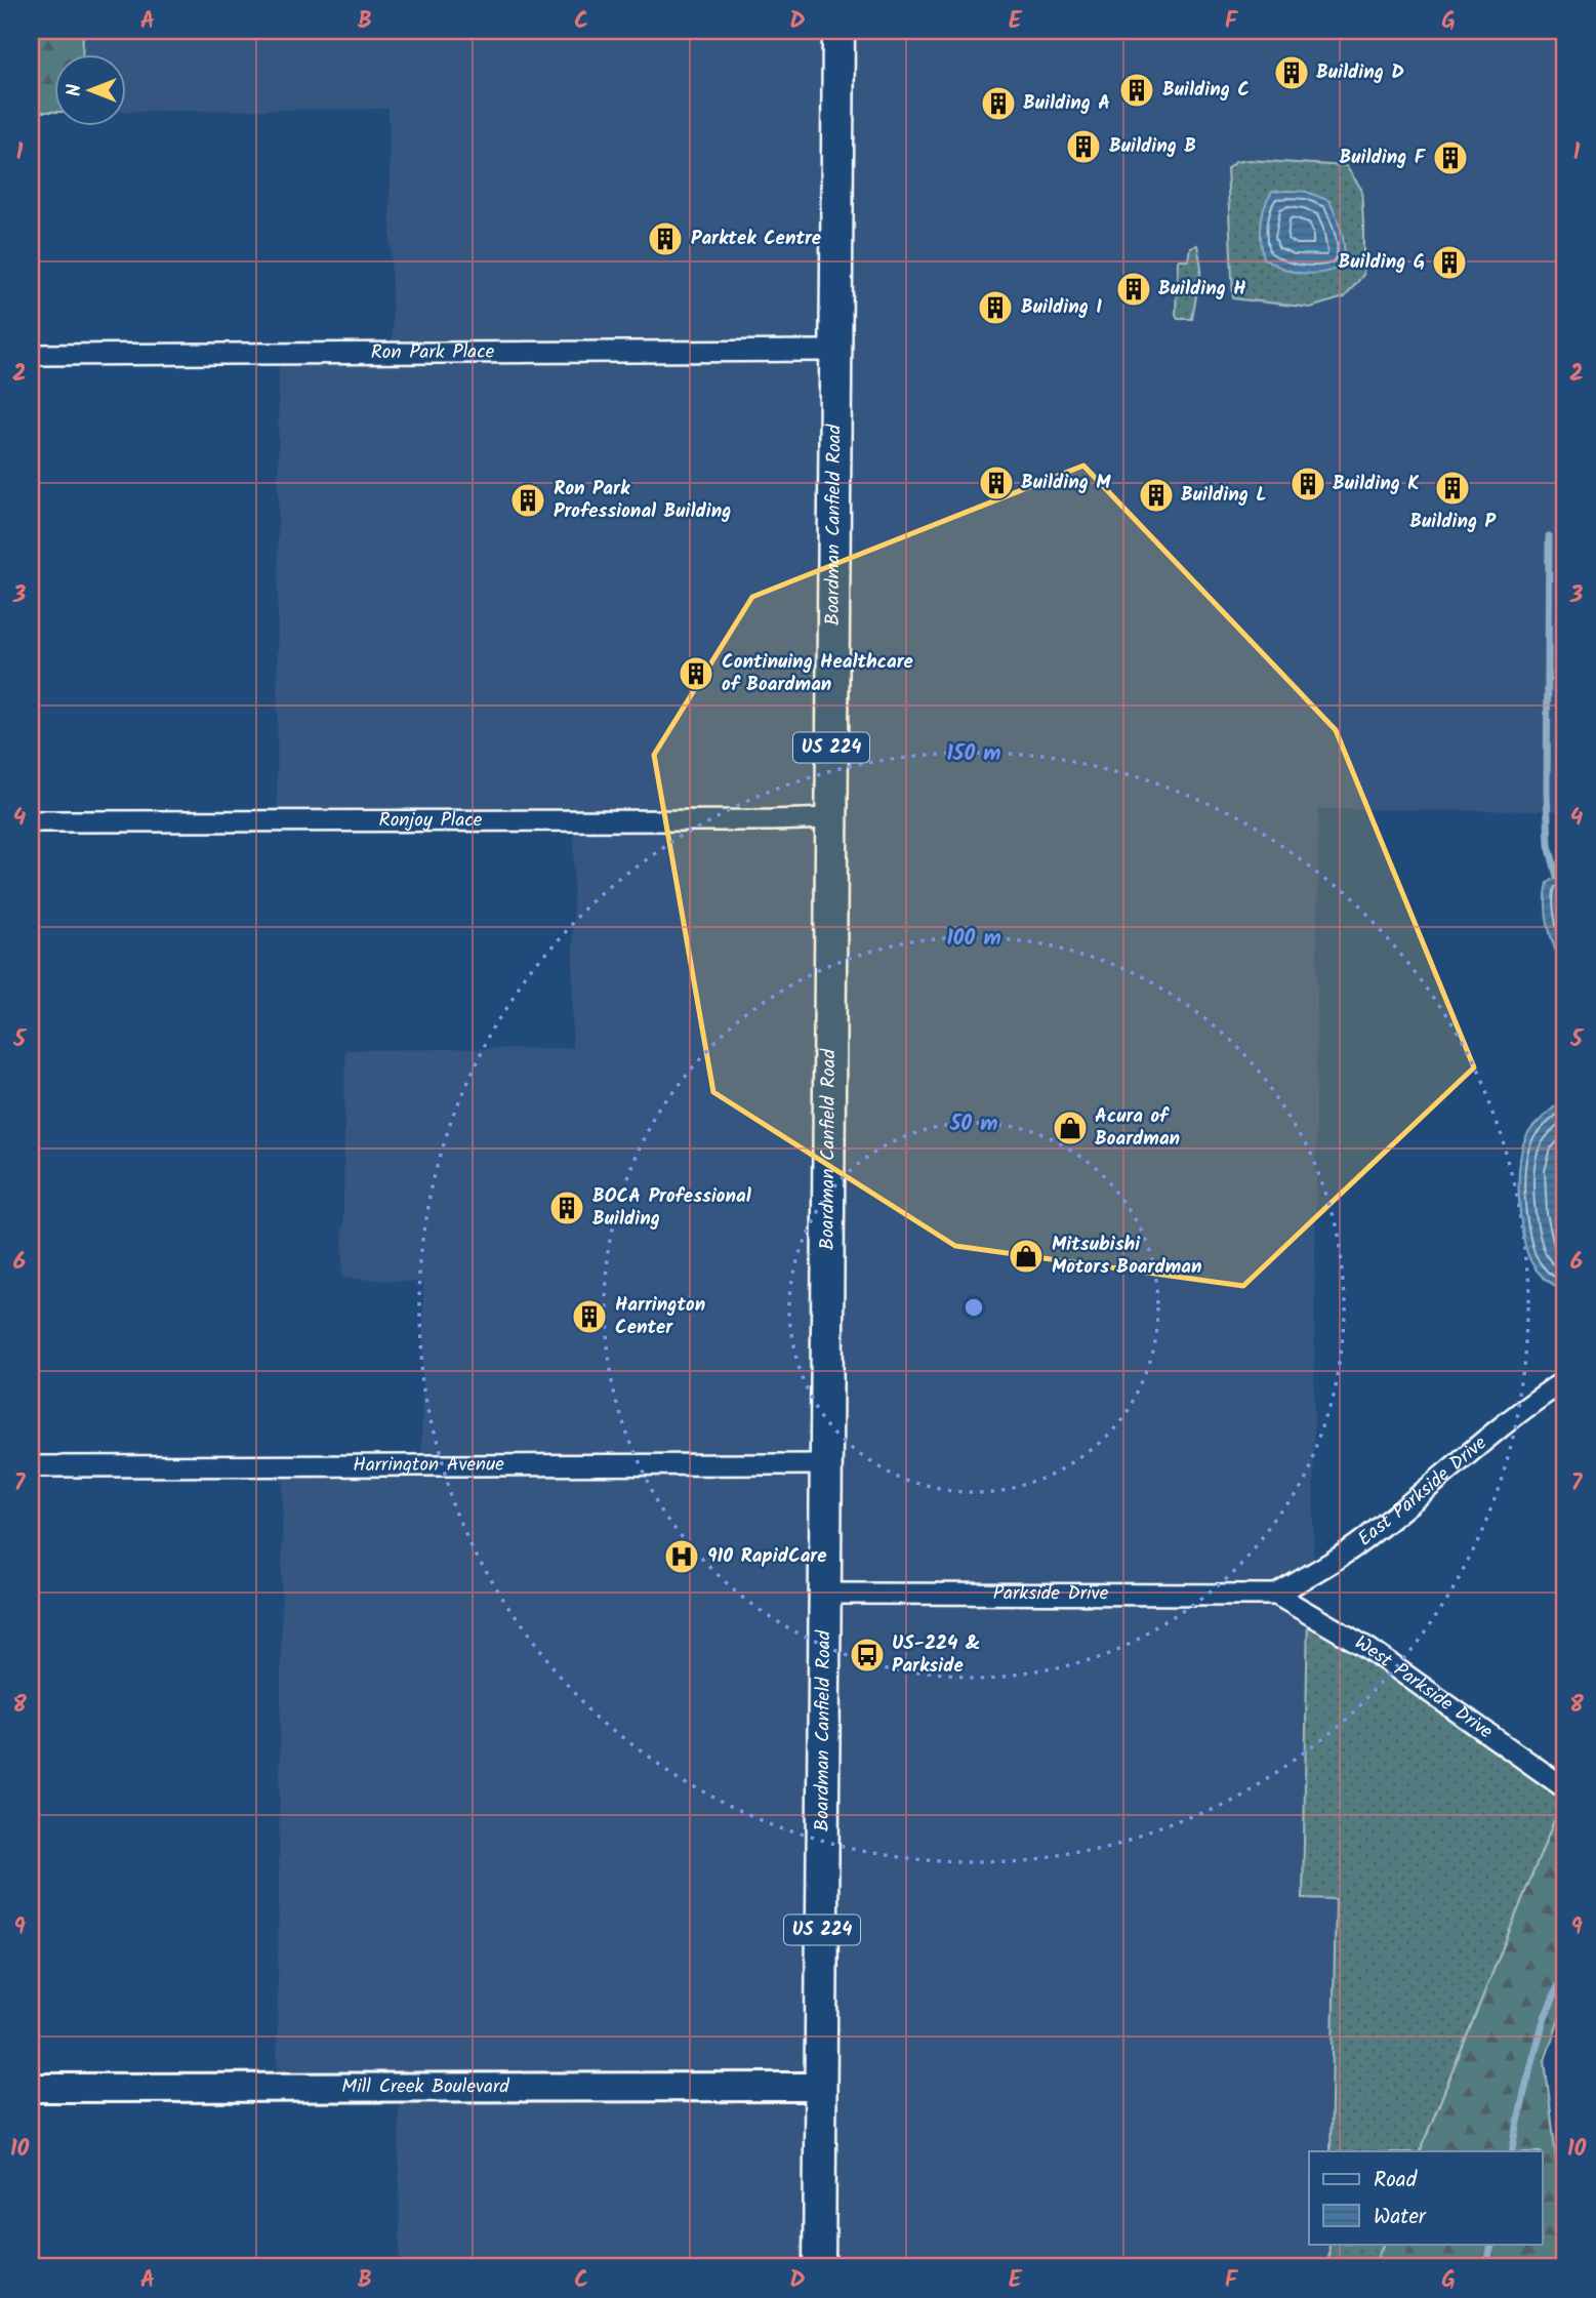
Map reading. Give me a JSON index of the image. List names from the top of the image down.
{
  "streets": {
    "main road": ["Boardman Canfield Road", "US 224"],
    "street": [
      "Ron Park Place",
      "Ronjoy Place",
      "Harrington Avenue",
      "East Parkside Drive",
      "Parkside Drive",
      "West Parkside Drive",
      "Mill Creek Boulevard"
    ]
  },
  "crossings": [
    ["Ron Park Place", "Boardman Canfield Road"],
    ["Boardman Canfield Road", "Ronjoy Place"],
    ["Boardman Canfield Road", "Harrington Avenue"],
    ["Boardman Canfield Road", "Parkside Drive"],
    ["Boardman Canfield Road", "Mill Creek Boulevard"],
    ["East Parkside Drive", "Parkside Drive"],
    ["East Parkside Drive", "West Parkside Drive"],
    ["Parkside Drive", "West Parkside Drive"]
  ],
  "places": {
    "building": [
      "Building D",
      "Building C",
      "Building A",
      "Building B",
      "Building F",
      "Parktek Centre",
      "Building G",
      "Building H",
      "Building I",
      "Building M",
      "Building K",
      "Building P",
      "Building L",
      "Ron Park Professional Building",
      "Continuing Healthcare of Boardman",
      "BOCA Professional Building",
      "Harrington Center"
    ],
    "shop": ["Acura of Boardman", "Mitsubishi Motors Boardman"],
    "hospital": ["910 RapidCare"],
    "bus stop": ["US-224 & Parkside"]
  },
  "legend": ["Road", "Water"],
  "north": "left",
  "grid": {
    "columns": [
      "A",
      "B",
      "C",
      "D",
      "E",
      "F",
      "G"
    ],
    "rows": [
      "1",
      "2",
      "3",
      "4",
      "5",
      "6",
      "7",
      "8",
      "9",
      "10"
    ]
  },
  "rings": ["150 m", "100 m", "50 m"]
}
